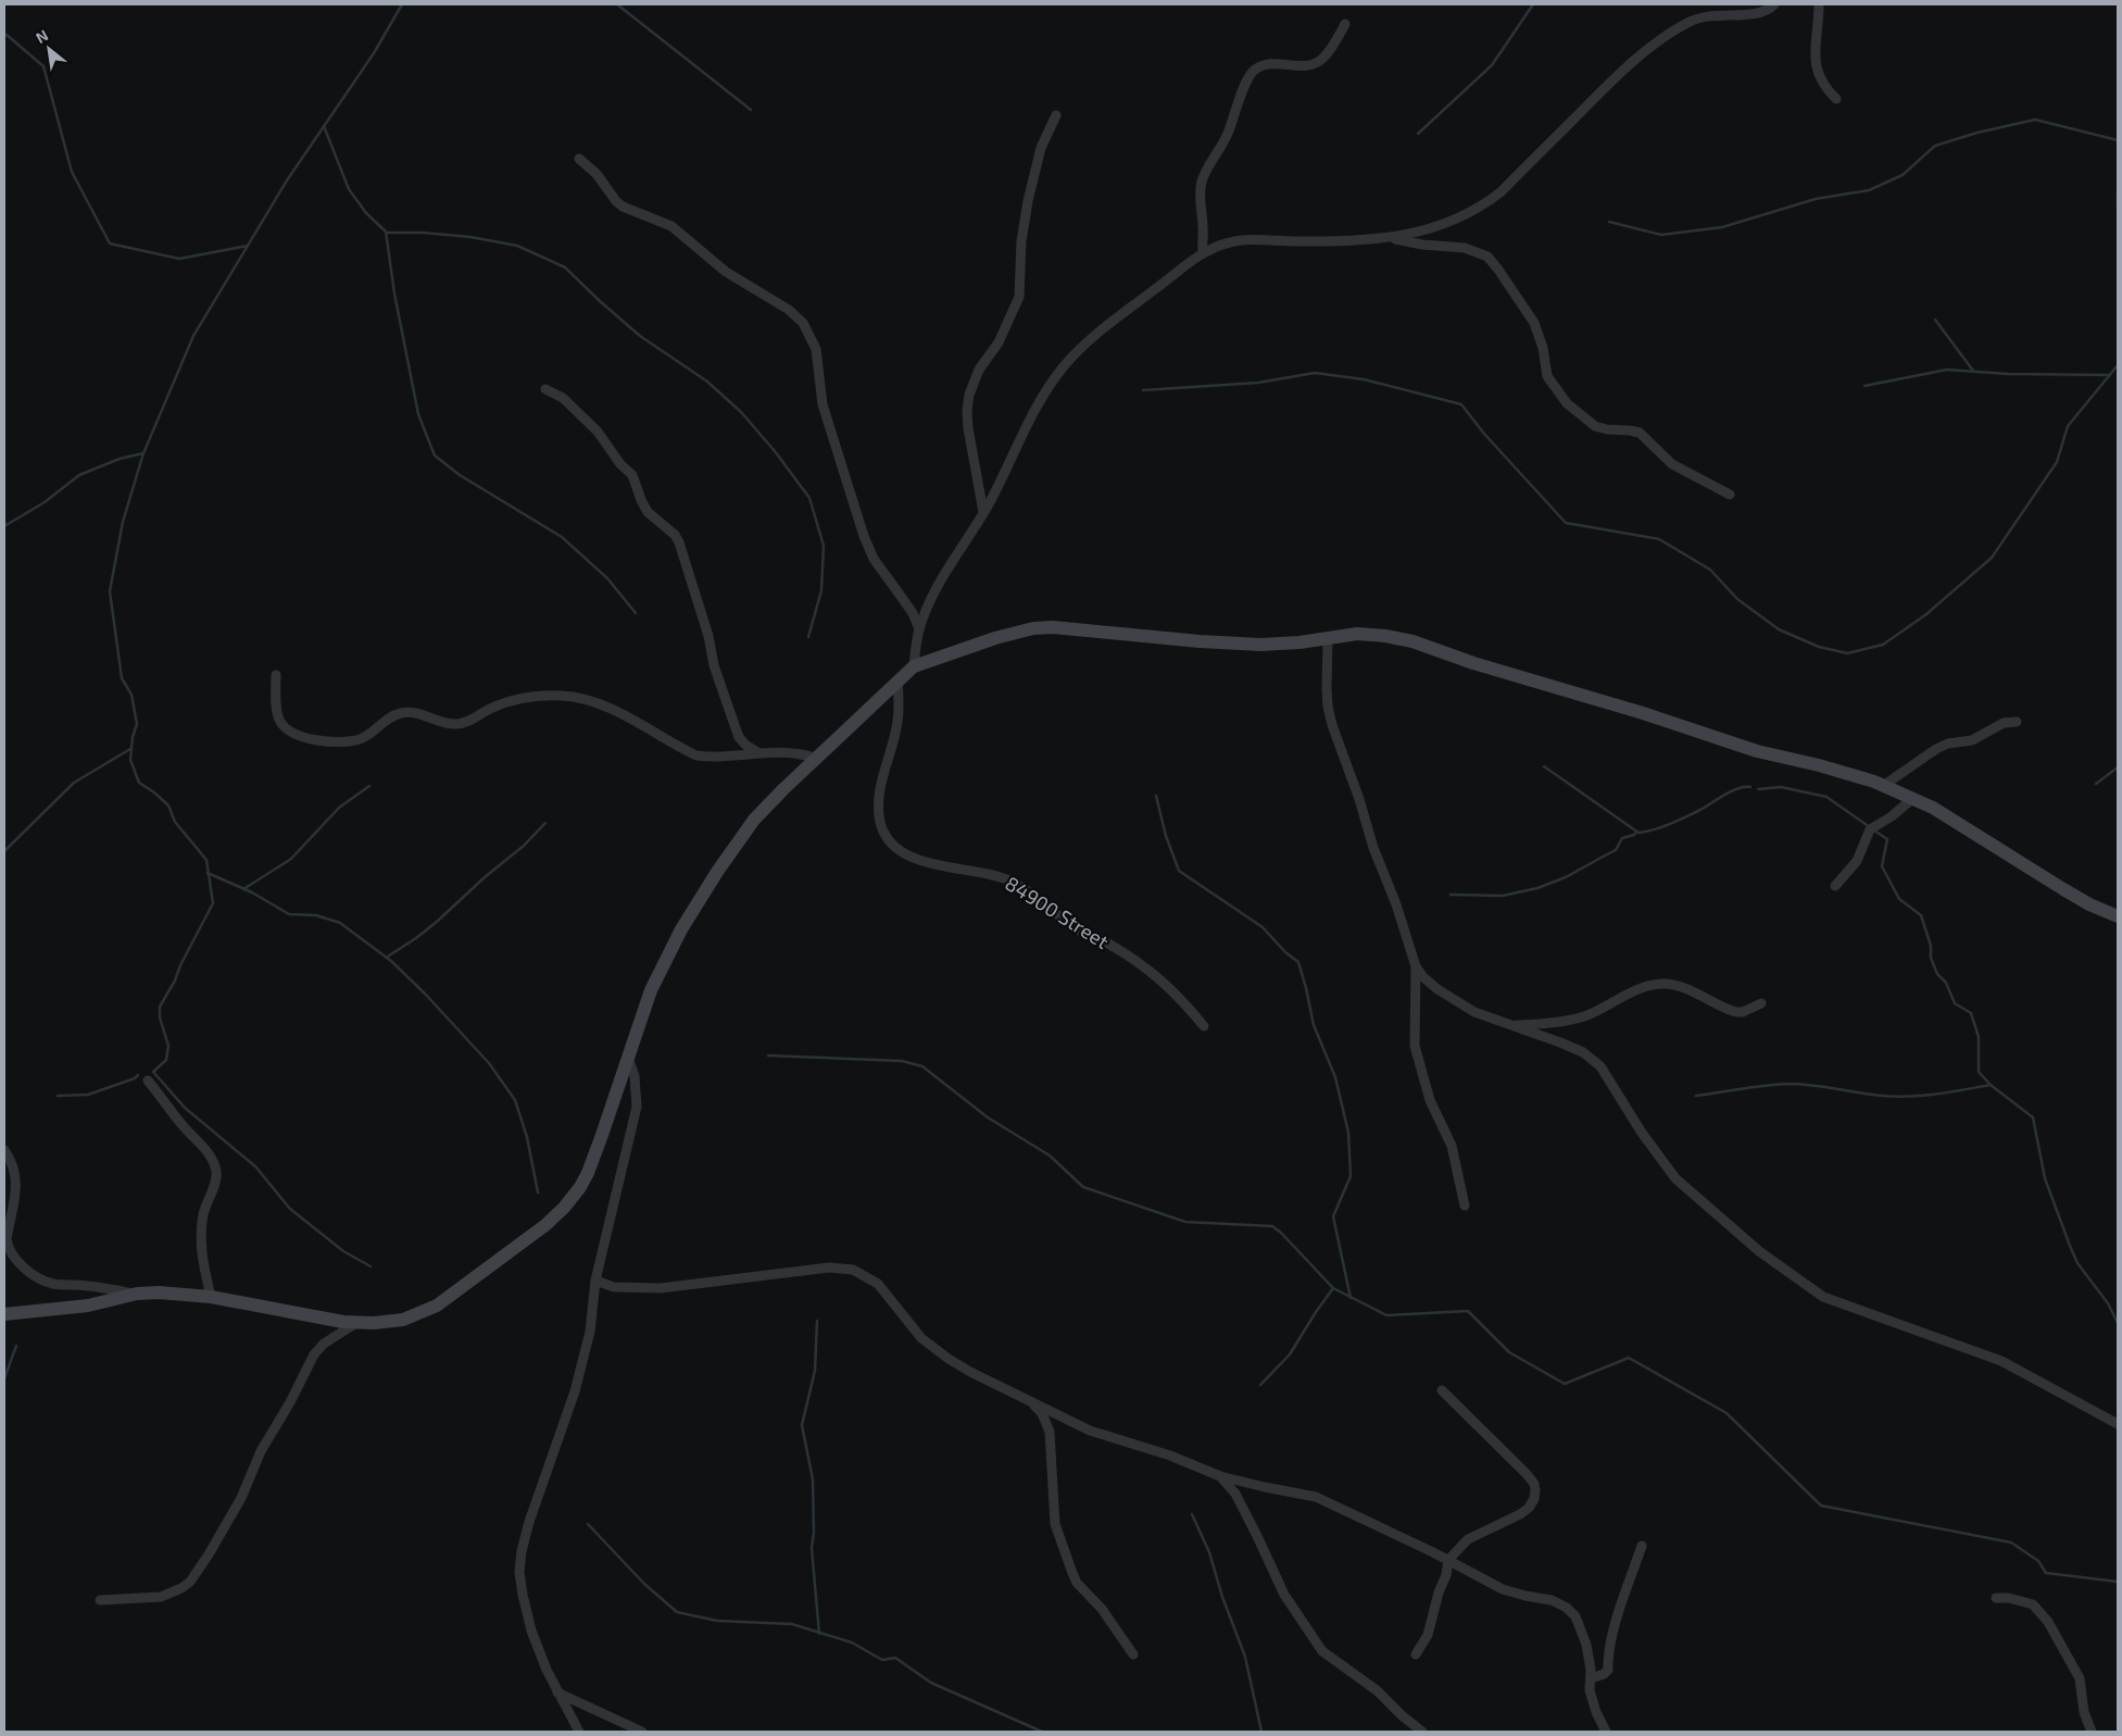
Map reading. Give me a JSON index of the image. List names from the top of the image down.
{
  "streets": {
    "street": ["84900 Street"]
  },
  "north": "top left"
}
